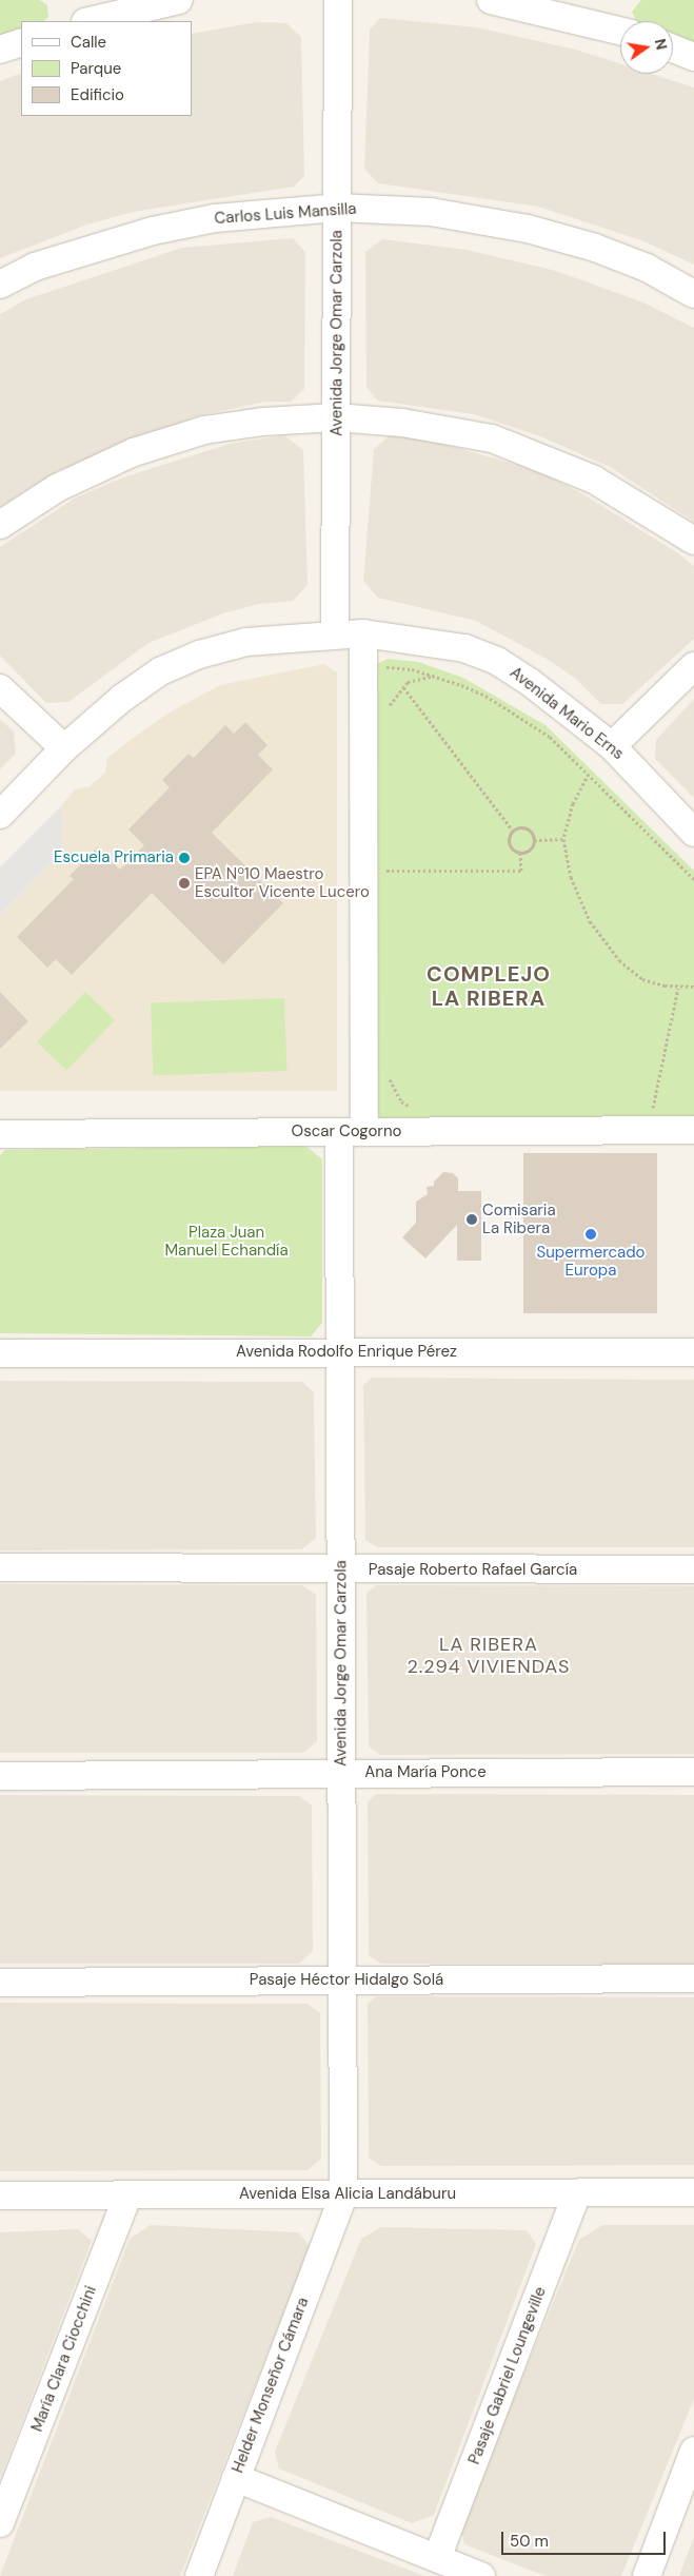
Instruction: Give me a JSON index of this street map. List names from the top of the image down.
{
  "streets": {
    "street": [
      "Carlos Luis Mansilla",
      "Avenida Jorge Omar Carzola",
      "Avenida Mario Erns",
      "Oscar Cogorno",
      "Avenida Rodolfo Enrique Pérez",
      "Pasaje Roberto Rafael García",
      "Ana María Ponce",
      "Pasaje Héctor Hidalgo Solá",
      "Avenida Elsa Alicia Landáburu",
      "María Clara Ciocchini",
      "Pasaje Gabriel Loungeville",
      "Helder Monseñor Cámara"
    ]
  },
  "crossings": [
    ["Carlos Luis Mansilla", "Avenida Jorge Omar Carzola"],
    ["Avenida Jorge Omar Carzola", "Avenida Mario Erns"],
    ["Avenida Jorge Omar Carzola", "Oscar Cogorno"],
    ["Avenida Jorge Omar Carzola", "Avenida Rodolfo Enrique Pérez"],
    ["Avenida Jorge Omar Carzola", "Pasaje Roberto Rafael García"],
    ["Avenida Jorge Omar Carzola", "Ana María Ponce"],
    ["Avenida Jorge Omar Carzola", "Pasaje Héctor Hidalgo Solá"],
    ["Avenida Jorge Omar Carzola", "Avenida Elsa Alicia Landáburu"],
    ["Avenida Jorge Omar Carzola", "Helder Monseñor Cámara"],
    ["Avenida Elsa Alicia Landáburu", "María Clara Ciocchini"],
    ["Avenida Elsa Alicia Landáburu", "Pasaje Gabriel Loungeville"],
    ["Avenida Elsa Alicia Landáburu", "Helder Monseñor Cámara"]
  ],
  "districts": ["COMPLEJO LA RIBERA", "LA RIBERA 2.294 VIVIENDAS"],
  "parks": ["Plaza Juan Manuel Echandía"],
  "places": [
    "Escuela Primaria",
    "EPA Nº10 Maestro Escultor Vicente Lucero",
    "Comisaria La Ribera",
    "Supermercado Europa"
  ],
  "legend": ["Calle", "Parque", "Edificio"],
  "scale_bar": "50 m",
  "north": "right"
}
